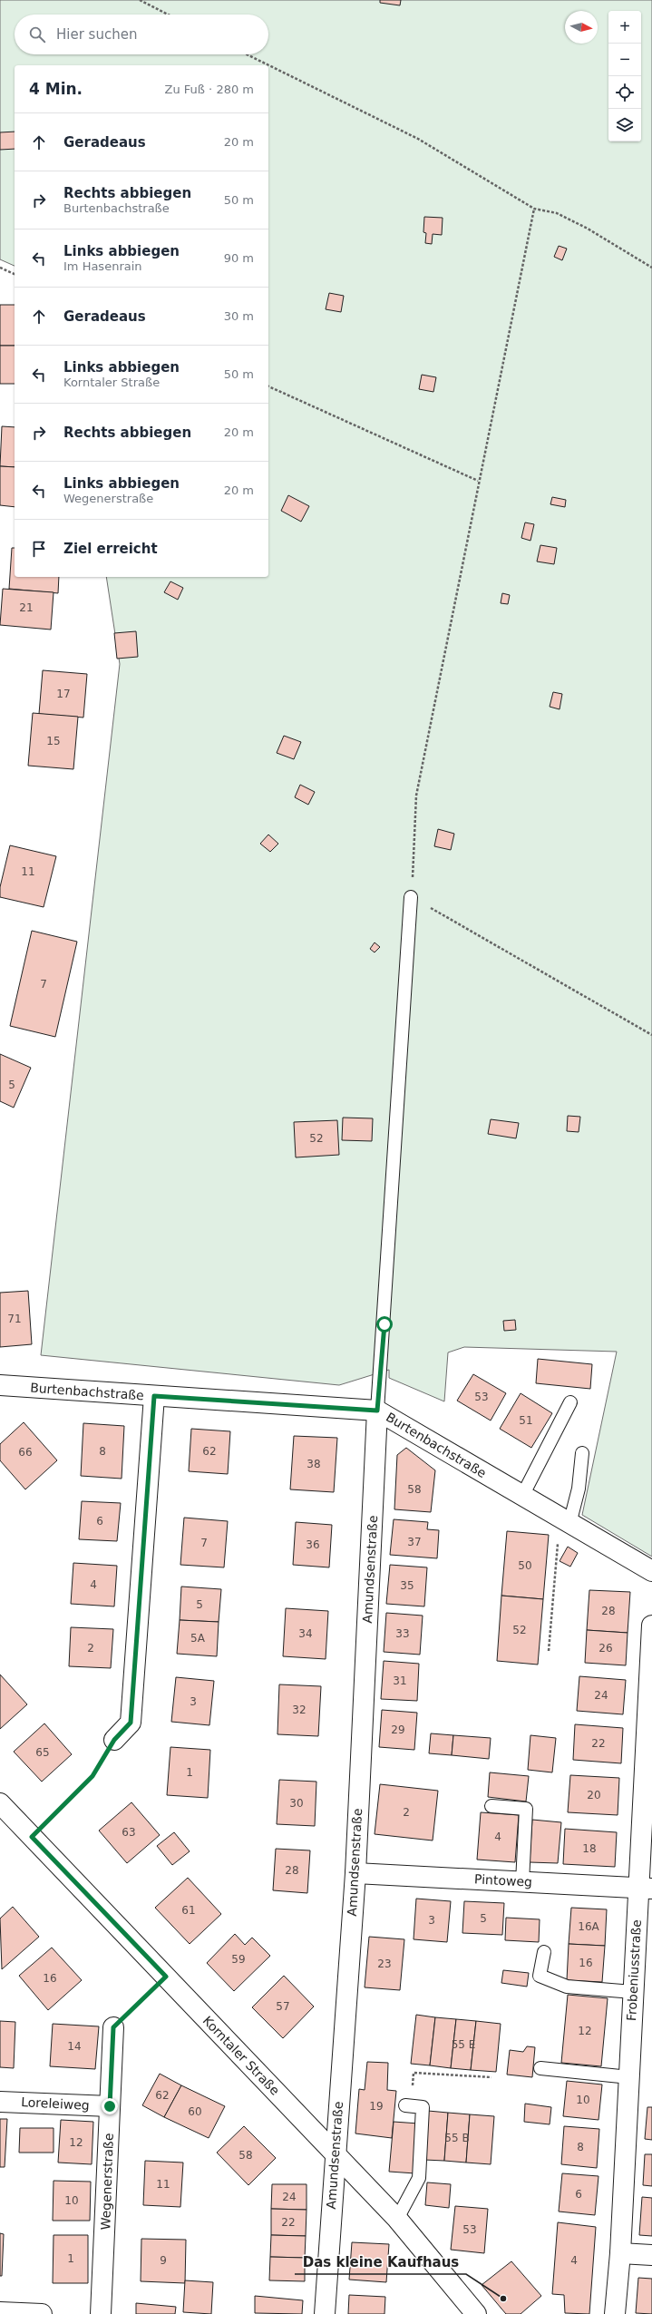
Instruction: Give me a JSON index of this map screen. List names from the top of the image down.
{
  "streets": {
    "street": [
      "Burtenbachstraße",
      "Amundsenstraße",
      "Pintoweg",
      "Frobeniusstraße",
      "Korntaler Straße",
      "Loreleiweg",
      "Wegenerstraße"
    ]
  },
  "crossings": [
    ["Burtenbachstraße", "Amundsenstraße"],
    ["Amundsenstraße", "Pintoweg"],
    ["Amundsenstraße", "Korntaler Straße"],
    ["Pintoweg", "Frobeniusstraße"],
    ["Loreleiweg", "Wegenerstraße"]
  ],
  "places": ["Das kleine Kaufhaus"],
  "house_numbers": [
    "21",
    "17",
    "15",
    "11",
    "7",
    "5",
    "52",
    "71",
    "53",
    "51",
    "8",
    "62",
    "66",
    "38",
    "58",
    "6",
    "37",
    "7",
    "36",
    "50",
    "4",
    "35",
    "5",
    "28",
    "52",
    "34",
    "33",
    "5A",
    "2",
    "26",
    "31",
    "24",
    "3",
    "32",
    "29",
    "22",
    "65",
    "1",
    "20",
    "30",
    "2",
    "63",
    "4",
    "18",
    "28",
    "61",
    "5",
    "3",
    "16A",
    "59",
    "16",
    "23",
    "16",
    "57",
    "12",
    "55 E",
    "14",
    "62",
    "10",
    "19",
    "60",
    "55 B",
    "12",
    "8",
    "58",
    "11",
    "6",
    "24",
    "10",
    "22",
    "53",
    "1",
    "9",
    "4"
  ],
  "north": "right",
  "page": {
    "map_buttons": ["+", "−"],
    "search": "Hier suchen",
    "heading": ["4 Min.", "Zu Fuß · 280 m"],
    "list": [
      ["Geradeaus", "20 m"],
      ["Rechts abbiegen", "Burtenbachstraße", "50 m"],
      ["Links abbiegen", "Im Hasenrain", "90 m"],
      ["Geradeaus", "30 m"],
      ["Links abbiegen", "Korntaler Straße", "50 m"],
      ["Rechts abbiegen", "20 m"],
      ["Links abbiegen", "Wegenerstraße", "20 m"],
      "Ziel erreicht"
    ]
  }
}
